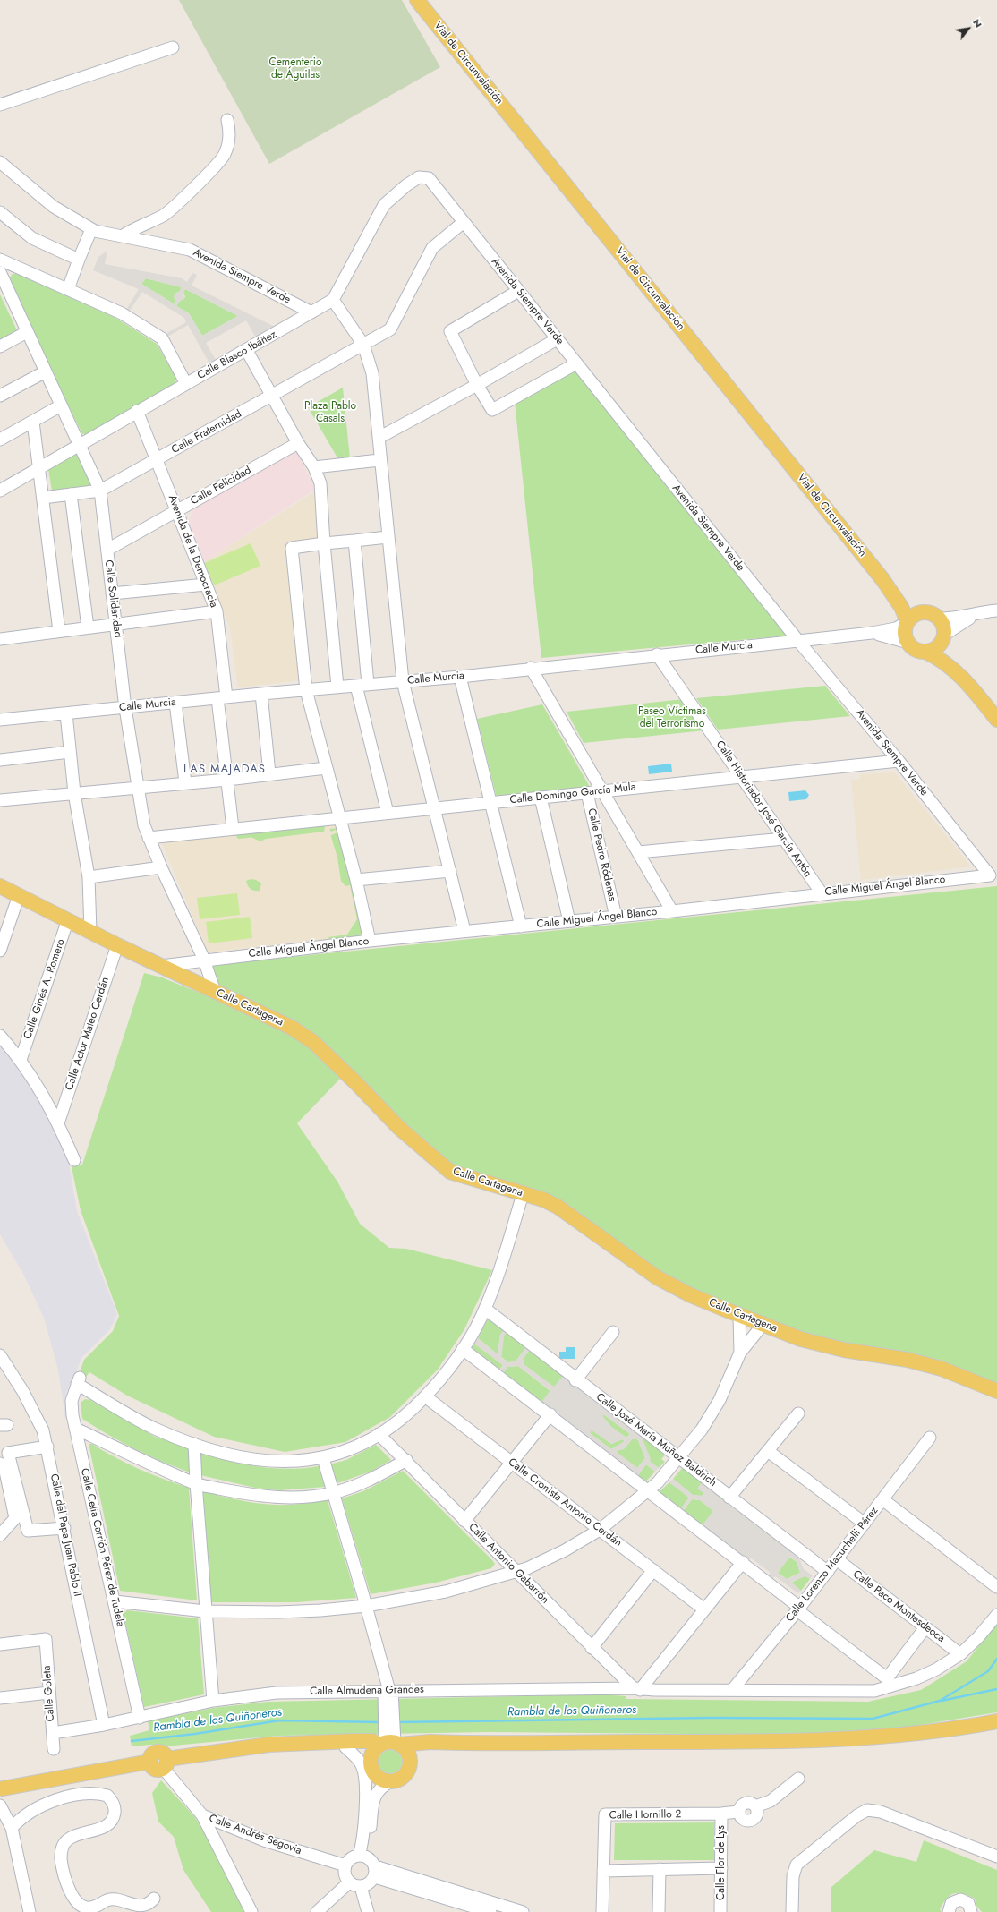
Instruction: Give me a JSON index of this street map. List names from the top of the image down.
{
  "streets": {
    "main road": ["Vial de Circunvalación", "Calle Cartagena"],
    "street": [
      "Avenida Siempre Verde",
      "Calle Blasco Ibáñez",
      "Calle Fraternidad",
      "Calle Felicidad",
      "Avenida de la Democracia",
      "Calle Solidaridad",
      "Calle Murcia",
      "Calle Domingo García Mula",
      "Calle Historiador José García Antón",
      "Calle Pedro Ródenas",
      "Calle Miguel Ángel Blanco",
      "Calle Ginés A. Romero",
      "Calle Actor Mateo Cerdán",
      "Calle José María Muñoz Baldrich",
      "Calle Cronista Antonio Cerdán",
      "Calle del Papa Juan Pablo II",
      "Calle Celia Carrión Pérez de Tudela",
      "Calle Antonio Gabarrón",
      "Calle Lorenzo Mazuchelli Pérez",
      "Calle Paco Montesdeoca",
      "Calle Almudena Grandes",
      "Calle Goleta",
      "Calle Hornillo 2",
      "Calle Andrés Segovia",
      "Calle Flor de Lys"
    ]
  },
  "crossings": [
    ["Vial de Circunvalación", "Calle Murcia"],
    ["Avenida Siempre Verde", "Calle Blasco Ibáñez"],
    ["Avenida Siempre Verde", "Calle Fraternidad"],
    ["Avenida Siempre Verde", "Calle Murcia"],
    ["Avenida Siempre Verde", "Calle Domingo García Mula"],
    ["Avenida Siempre Verde", "Calle Miguel Ángel Blanco"],
    ["Calle Blasco Ibáñez", "Avenida de la Democracia"],
    ["Calle Blasco Ibáñez", "Calle Solidaridad"],
    ["Calle Fraternidad", "Avenida de la Democracia"],
    ["Calle Fraternidad", "Calle Solidaridad"],
    ["Calle Felicidad", "Avenida de la Democracia"],
    ["Calle Felicidad", "Calle Solidaridad"],
    ["Avenida de la Democracia", "Calle Murcia"],
    ["Avenida de la Democracia", "Calle Domingo García Mula"],
    ["Calle Solidaridad", "Calle Murcia"],
    ["Calle Solidaridad", "Calle Domingo García Mula"],
    ["Calle Solidaridad", "Calle Miguel Ángel Blanco"],
    ["Calle Solidaridad", "Calle Cartagena"],
    ["Calle Murcia", "Calle Historiador José García Antón"],
    ["Calle Domingo García Mula", "Calle Historiador José García Antón"],
    ["Calle Domingo García Mula", "Calle Pedro Ródenas"],
    ["Calle Historiador José García Antón", "Calle Miguel Ángel Blanco"],
    ["Calle Pedro Ródenas", "Calle Miguel Ángel Blanco"],
    ["Calle Miguel Ángel Blanco", "Calle Cartagena"],
    ["Calle Ginés A. Romero", "Calle Cartagena"],
    ["Calle Cartagena", "Calle Actor Mateo Cerdán"],
    ["Calle José María Muñoz Baldrich", "Calle Lorenzo Mazuchelli Pérez"],
    ["Calle del Papa Juan Pablo II", "Calle Almudena Grandes"],
    ["Calle Celia Carrión Pérez de Tudela", "Calle Almudena Grandes"],
    ["Calle Antonio Gabarrón", "Calle Almudena Grandes"],
    ["Calle Lorenzo Mazuchelli Pérez", "Calle Paco Montesdeoca"],
    ["Calle Lorenzo Mazuchelli Pérez", "Calle Almudena Grandes"],
    ["Calle Paco Montesdeoca", "Calle Almudena Grandes"],
    ["Calle Almudena Grandes", "Calle Goleta"],
    ["Calle Hornillo 2", "Calle Flor de Lys"]
  ],
  "districts": ["LAS MAJADAS"],
  "water": ["Rambla de los Quiñoneros"],
  "parks": ["Cementerio de Águilas", "Plaza Pablo Casals", "Paseo Víctimas del Terrorismo"],
  "north": "top right"
}
